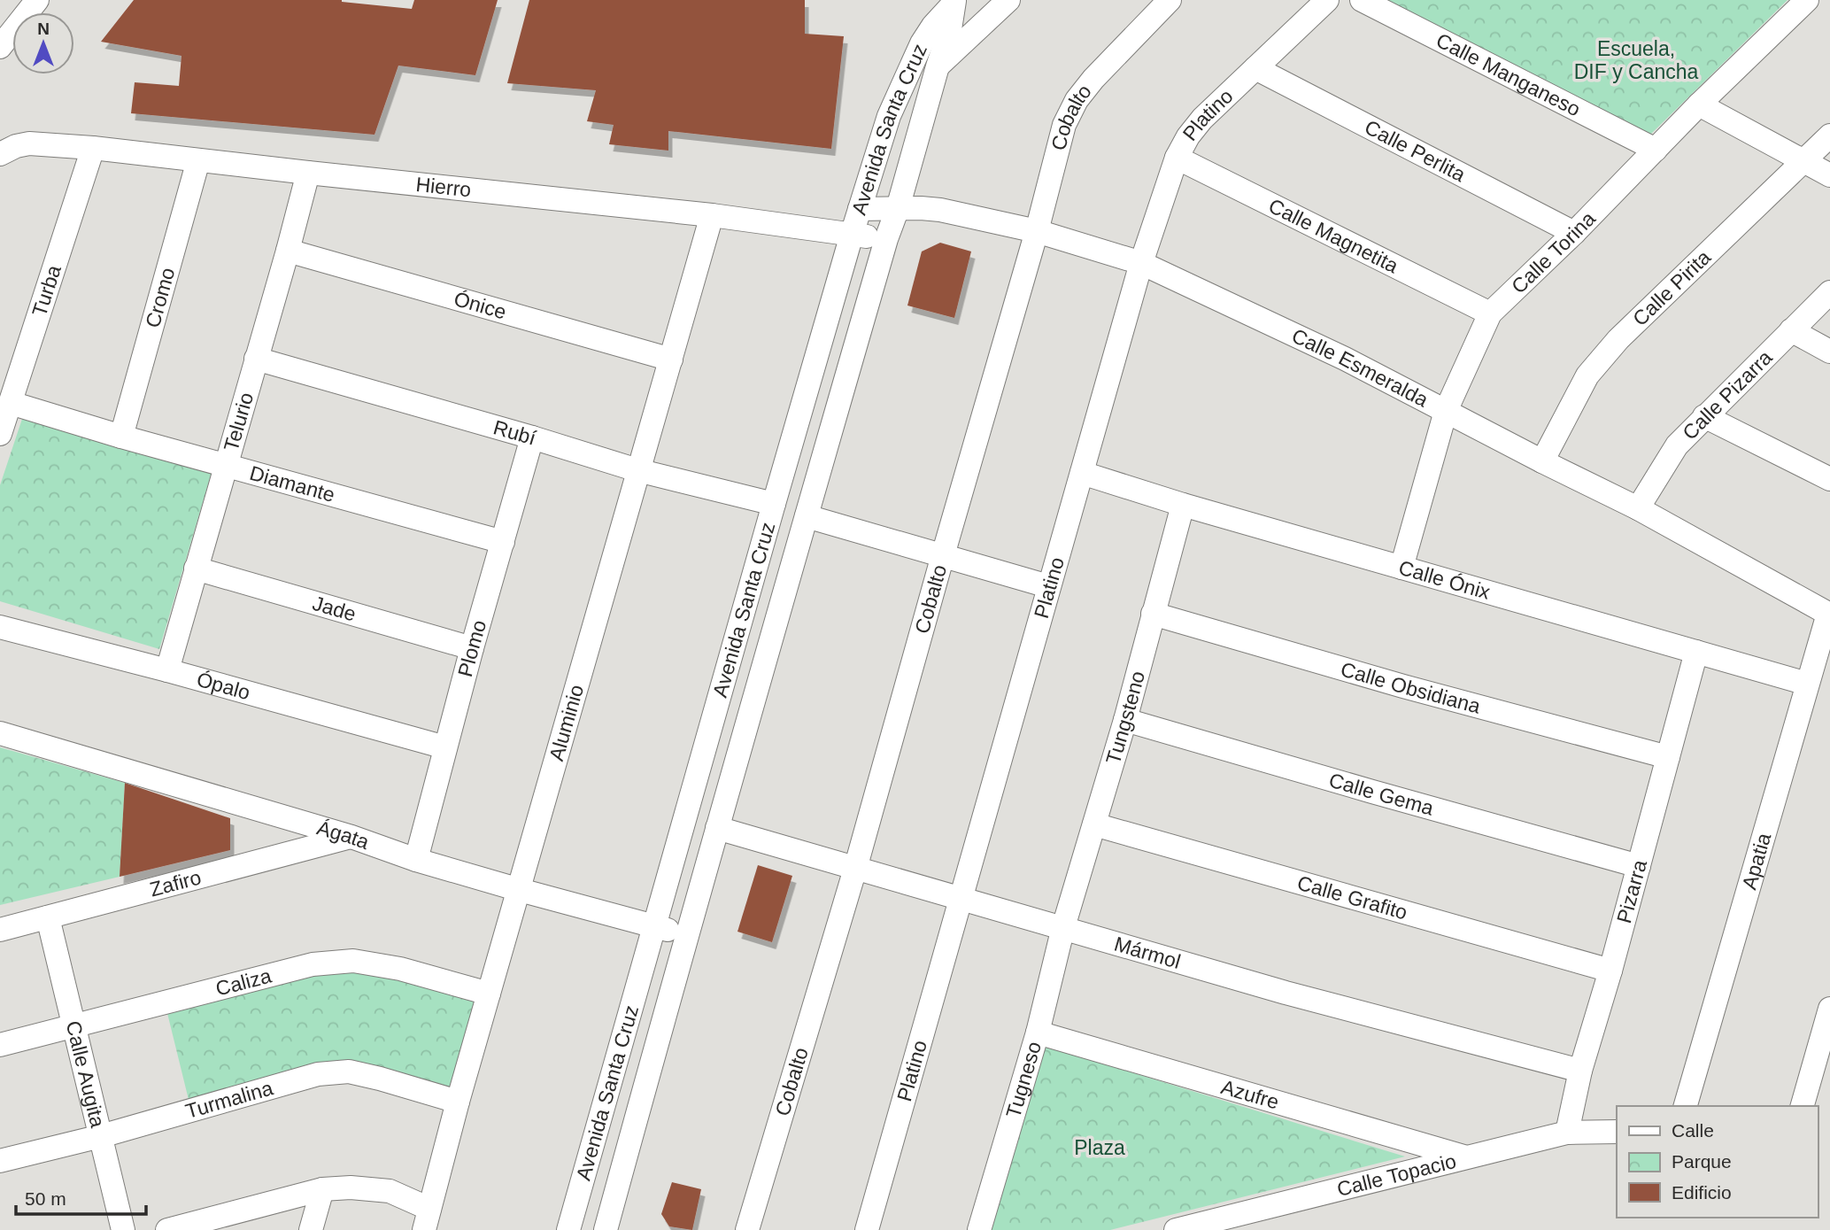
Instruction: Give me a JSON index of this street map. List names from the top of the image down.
{
  "streets": {
    "street": [
      "Calle Manganeso",
      "Platino",
      "Cobalto",
      "Avenida Santa Cruz",
      "Calle Perlita",
      "Hierro",
      "Calle Magnetita",
      "Calle Torina",
      "Calle Pirita",
      "Turba",
      "Cromo",
      "Ónice",
      "Calle Esmeralda",
      "Calle Pizarra",
      "Telurio",
      "Rubí",
      "Diamante",
      "Calle Ónix",
      "Jade",
      "Plomo",
      "Ópalo",
      "Calle Obsidiana",
      "Tungsteno",
      "Aluminio",
      "Calle Gema",
      "Ágata",
      "Apatia",
      "Zafiro",
      "Pizarra",
      "Calle Grafito",
      "Mármol",
      "Caliza",
      "Calle Augita",
      "Tugneso",
      "Azufre",
      "Turmalina",
      "Calle Topacio"
    ]
  },
  "crossings": [
    ["Calle Manganeso", "Calle Torina"],
    ["Platino", "Calle Perlita"],
    ["Platino", "Calle Magnetita"],
    ["Platino", "Calle Esmeralda"],
    ["Platino", "Calle Ónix"],
    ["Platino", "Mármol"],
    ["Cobalto", "Calle Esmeralda"],
    ["Cobalto", "Mármol"],
    ["Avenida Santa Cruz", "Hierro"],
    ["Avenida Santa Cruz", "Calle Esmeralda"],
    ["Avenida Santa Cruz", "Rubí"],
    ["Avenida Santa Cruz", "Ágata"],
    ["Avenida Santa Cruz", "Mármol"],
    ["Calle Perlita", "Calle Torina"],
    ["Hierro", "Turba"],
    ["Hierro", "Cromo"],
    ["Hierro", "Telurio"],
    ["Hierro", "Aluminio"],
    ["Calle Magnetita", "Calle Torina"],
    ["Calle Torina", "Calle Esmeralda"],
    ["Calle Torina", "Calle Ónix"],
    ["Calle Pirita", "Calle Esmeralda"],
    ["Turba", "Diamante"],
    ["Cromo", "Diamante"],
    ["Ónice", "Telurio"],
    ["Ónice", "Aluminio"],
    ["Calle Esmeralda", "Calle Pizarra"],
    ["Calle Esmeralda", "Apatia"],
    ["Telurio", "Rubí"],
    ["Telurio", "Diamante"],
    ["Telurio", "Jade"],
    ["Telurio", "Ópalo"],
    ["Rubí", "Plomo"],
    ["Rubí", "Aluminio"],
    ["Diamante", "Plomo"],
    ["Calle Ónix", "Tungsteno"],
    ["Calle Ónix", "Apatia"],
    ["Calle Ónix", "Pizarra"],
    ["Jade", "Plomo"],
    ["Plomo", "Ópalo"],
    ["Plomo", "Ágata"],
    ["Calle Obsidiana", "Tungsteno"],
    ["Calle Obsidiana", "Pizarra"],
    ["Tungsteno", "Calle Gema"],
    ["Tungsteno", "Calle Grafito"],
    ["Tungsteno", "Mármol"],
    ["Tungsteno", "Tugneso"],
    ["Aluminio", "Ágata"],
    ["Aluminio", "Caliza"],
    ["Aluminio", "Turmalina"],
    ["Calle Gema", "Pizarra"],
    ["Ágata", "Zafiro"],
    ["Zafiro", "Calle Augita"],
    ["Pizarra", "Calle Grafito"],
    ["Pizarra", "Mármol"],
    ["Pizarra", "Calle Topacio"],
    ["Mármol", "Tugneso"],
    ["Caliza", "Calle Augita"],
    ["Calle Augita", "Turmalina"],
    ["Tugneso", "Azufre"],
    ["Azufre", "Calle Topacio"]
  ],
  "parks": ["Escuela, DIF y Cancha", "Plaza"],
  "legend": ["Calle", "Parque", "Edificio"],
  "scale_bar": "50 m",
  "north": "top"
}
